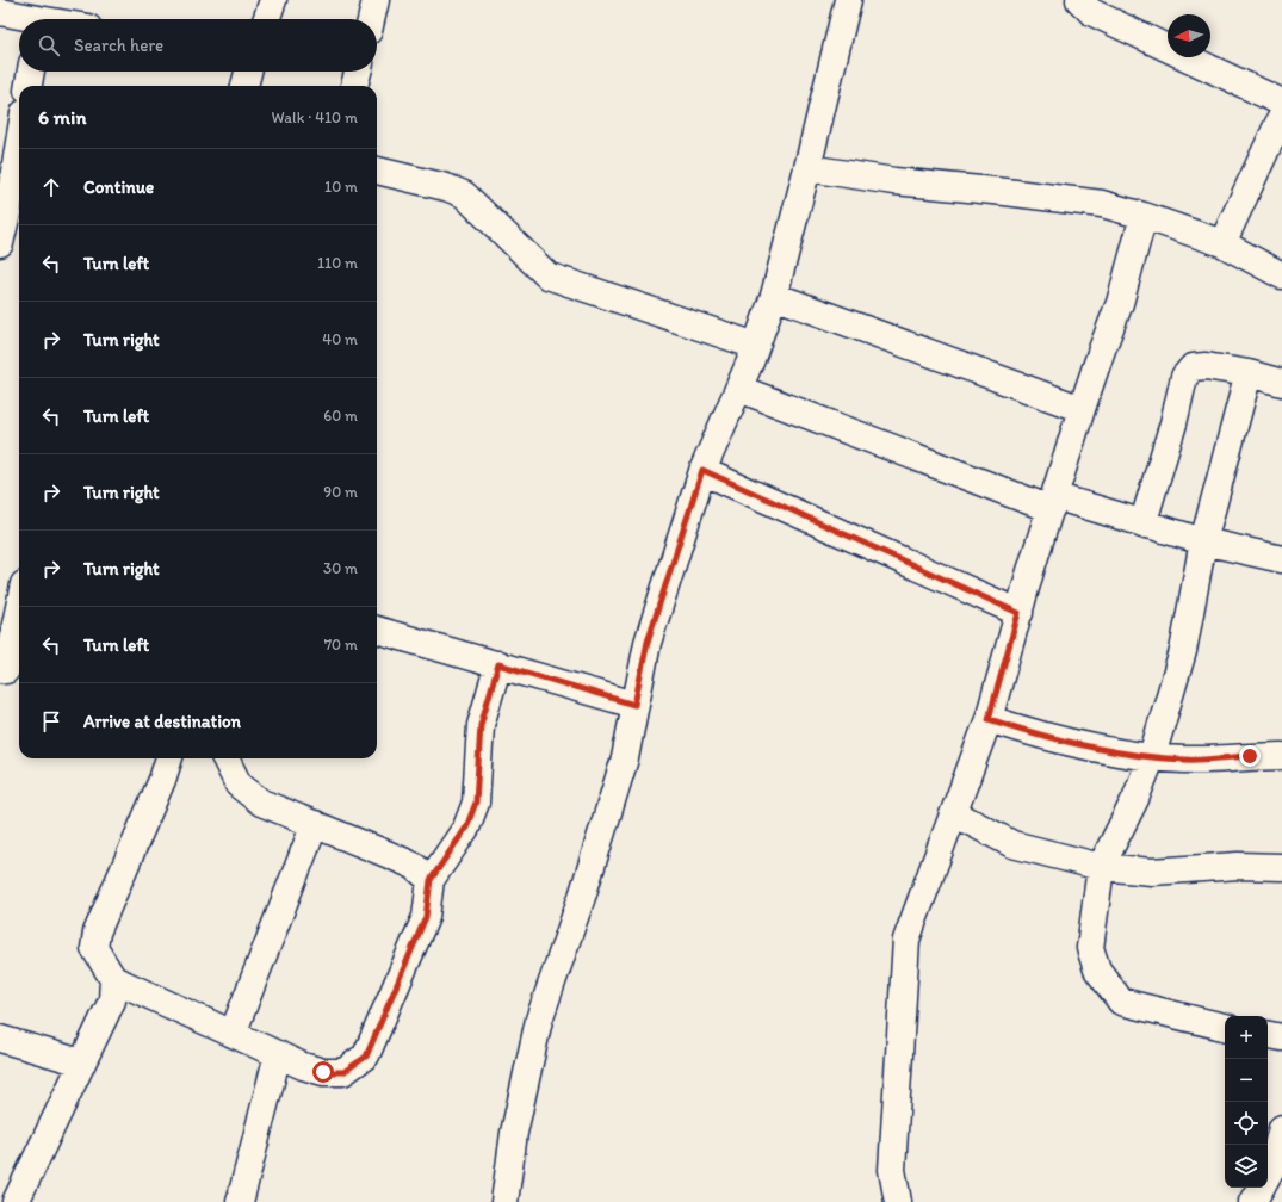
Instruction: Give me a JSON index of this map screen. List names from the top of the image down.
{
  "north": "left",
  "page": {
    "search": "Search here",
    "heading": ["6 min", "Walk · 410 m"],
    "list": [
      ["Continue", "10 m"],
      ["Turn left", "110 m"],
      ["Turn right", "40 m"],
      ["Turn left", "60 m"],
      ["Turn right", "90 m"],
      ["Turn right", "30 m"],
      ["Turn left", "70 m"],
      "Arrive at destination"
    ],
    "map_buttons": ["+", "−"]
  }
}
